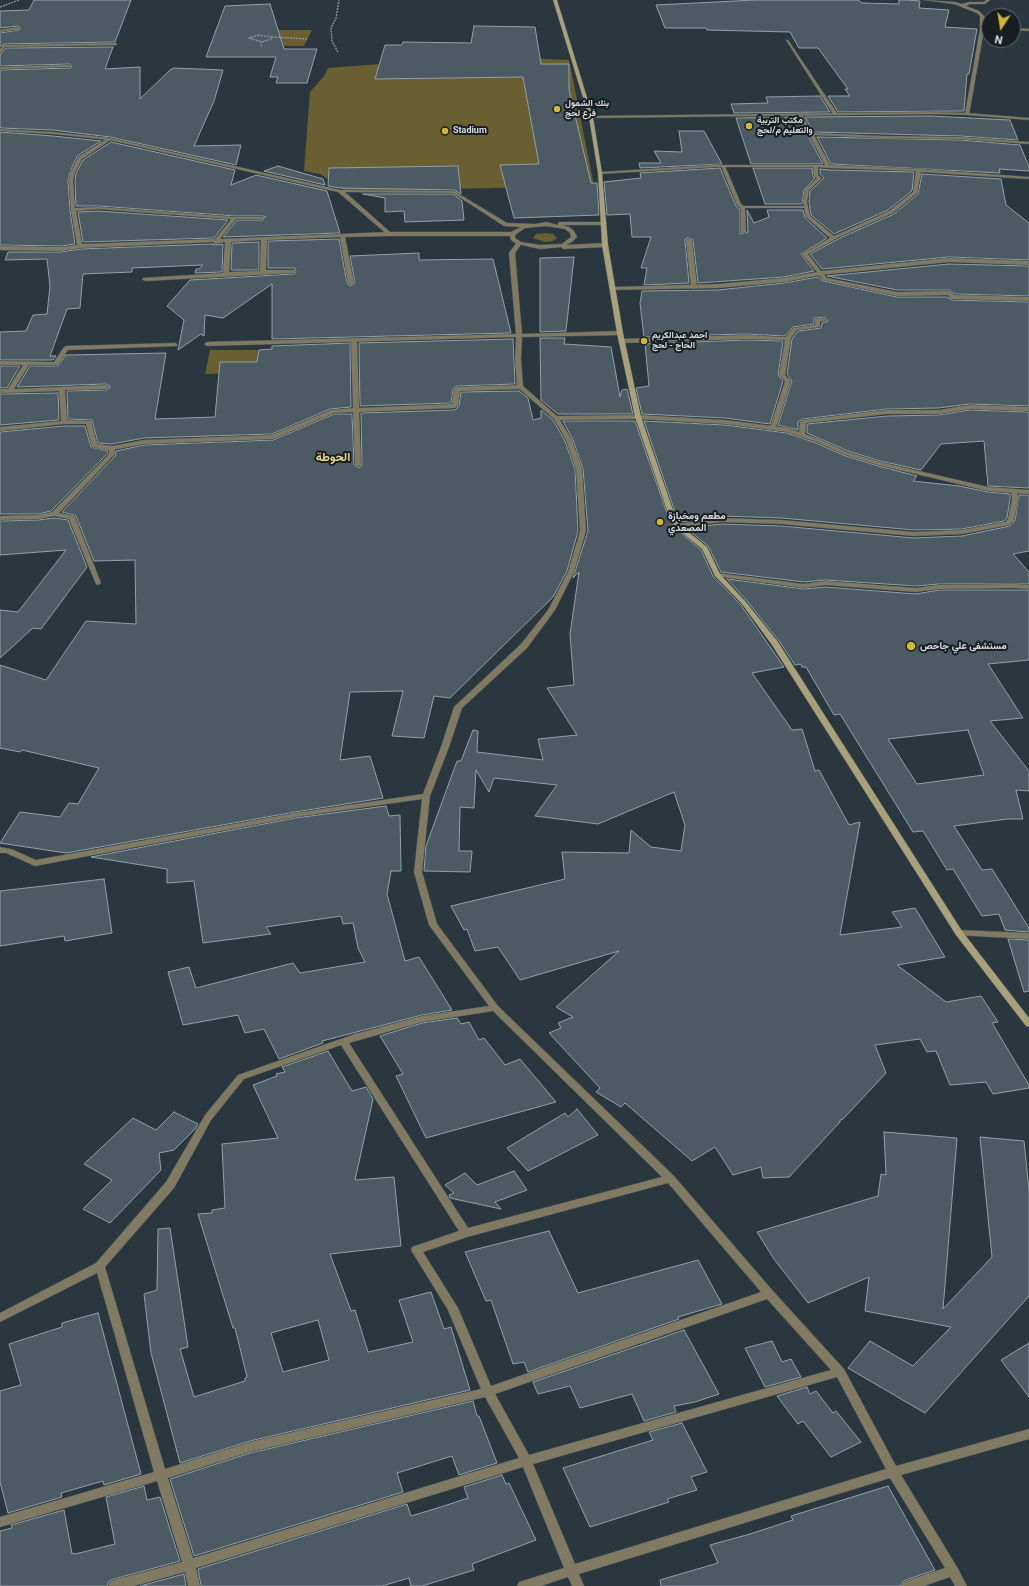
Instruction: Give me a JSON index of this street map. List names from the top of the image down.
{
  "districts": ["الحوطة"],
  "places": [
    "بنك الشمول فرع لحج",
    "مكتب التربية والتعليم م/لحج",
    "Stadium",
    "احمد عبدالكريم الحاج - لحج",
    "مطعم ومخبازة المصعدي",
    "مستشفى علي جاحص"
  ],
  "north": "bottom"
}
